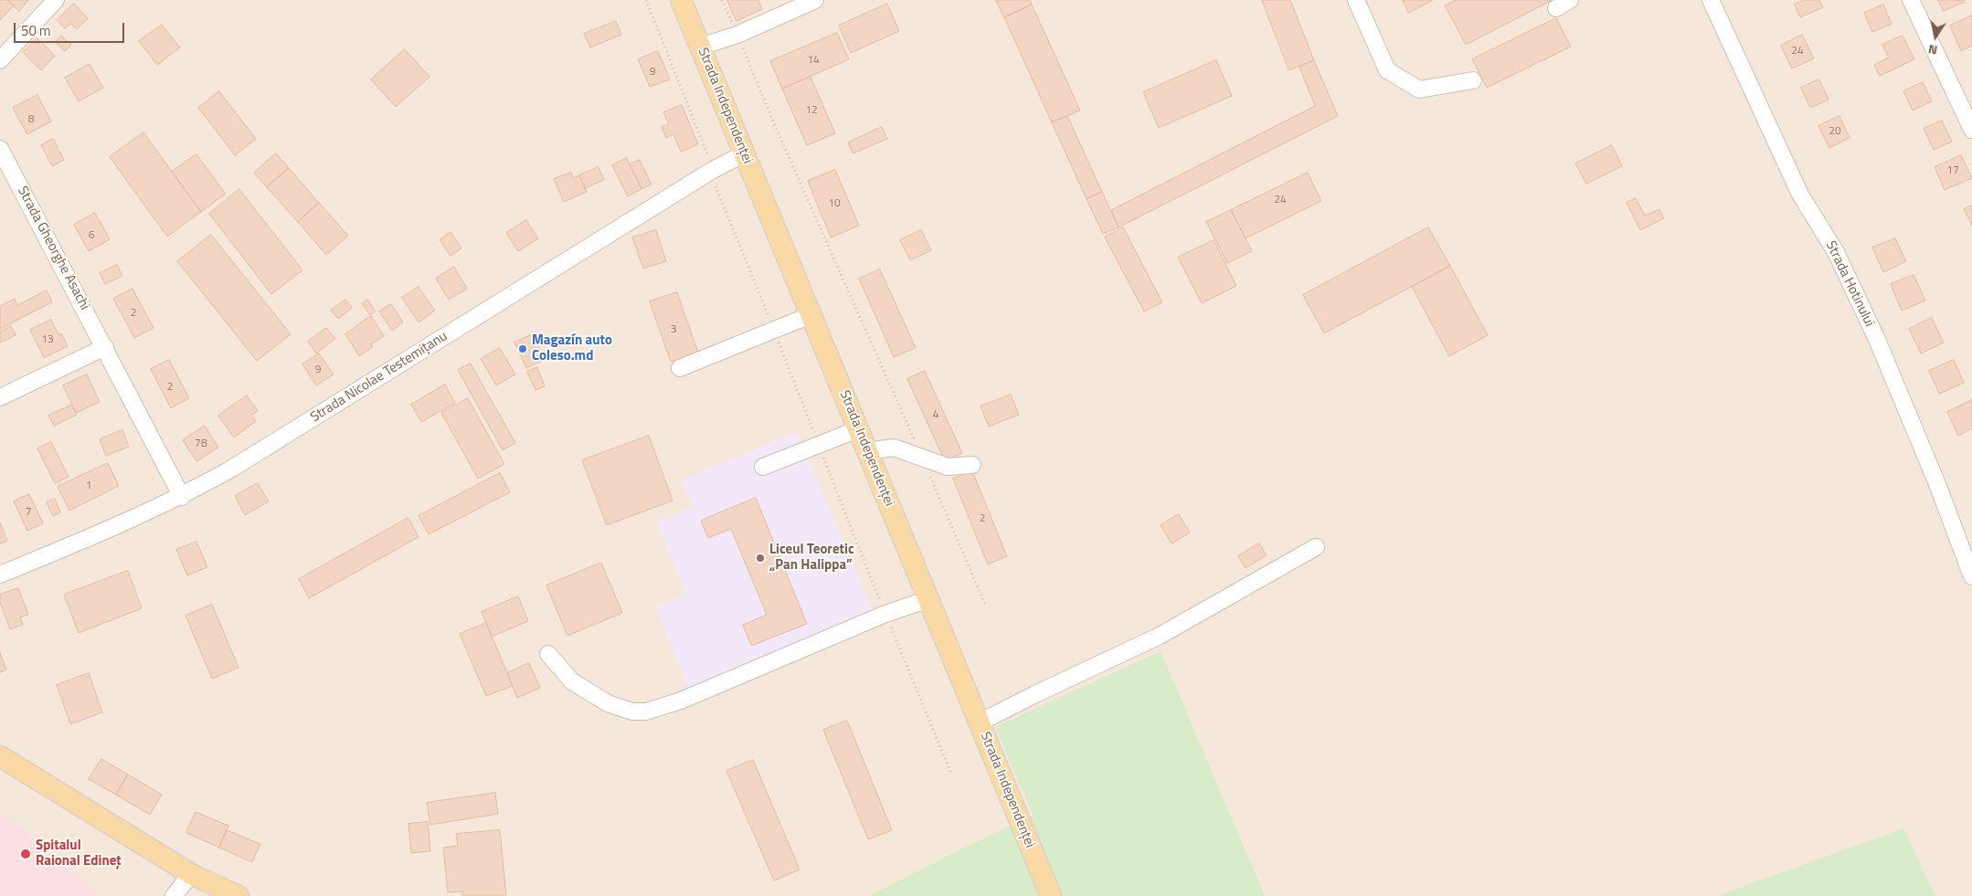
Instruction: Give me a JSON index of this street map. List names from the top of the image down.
{
  "streets": {
    "main road": ["Strada Independenței"],
    "street": ["Strada Gheorghe Asachi", "Strada Hotinului", "Strada Nicolae Testemițanu"]
  },
  "crossings": [
    ["Strada Independenței", "Strada Nicolae Testemițanu"],
    ["Strada Gheorghe Asachi", "Strada Nicolae Testemițanu"]
  ],
  "places": ["Magazín auto Coleso.md", "Liceul Teoretic „Pan Halippa”", "Spitalul Raional Edineț"],
  "house_numbers": [
    "24",
    "14",
    "9",
    "12",
    "8",
    "20",
    "17",
    "24",
    "10",
    "6",
    "2",
    "3",
    "13",
    "9",
    "2",
    "4",
    "7B",
    "1",
    "7",
    "2"
  ],
  "scale_bar": "50 m",
  "north": "bottom"
}
